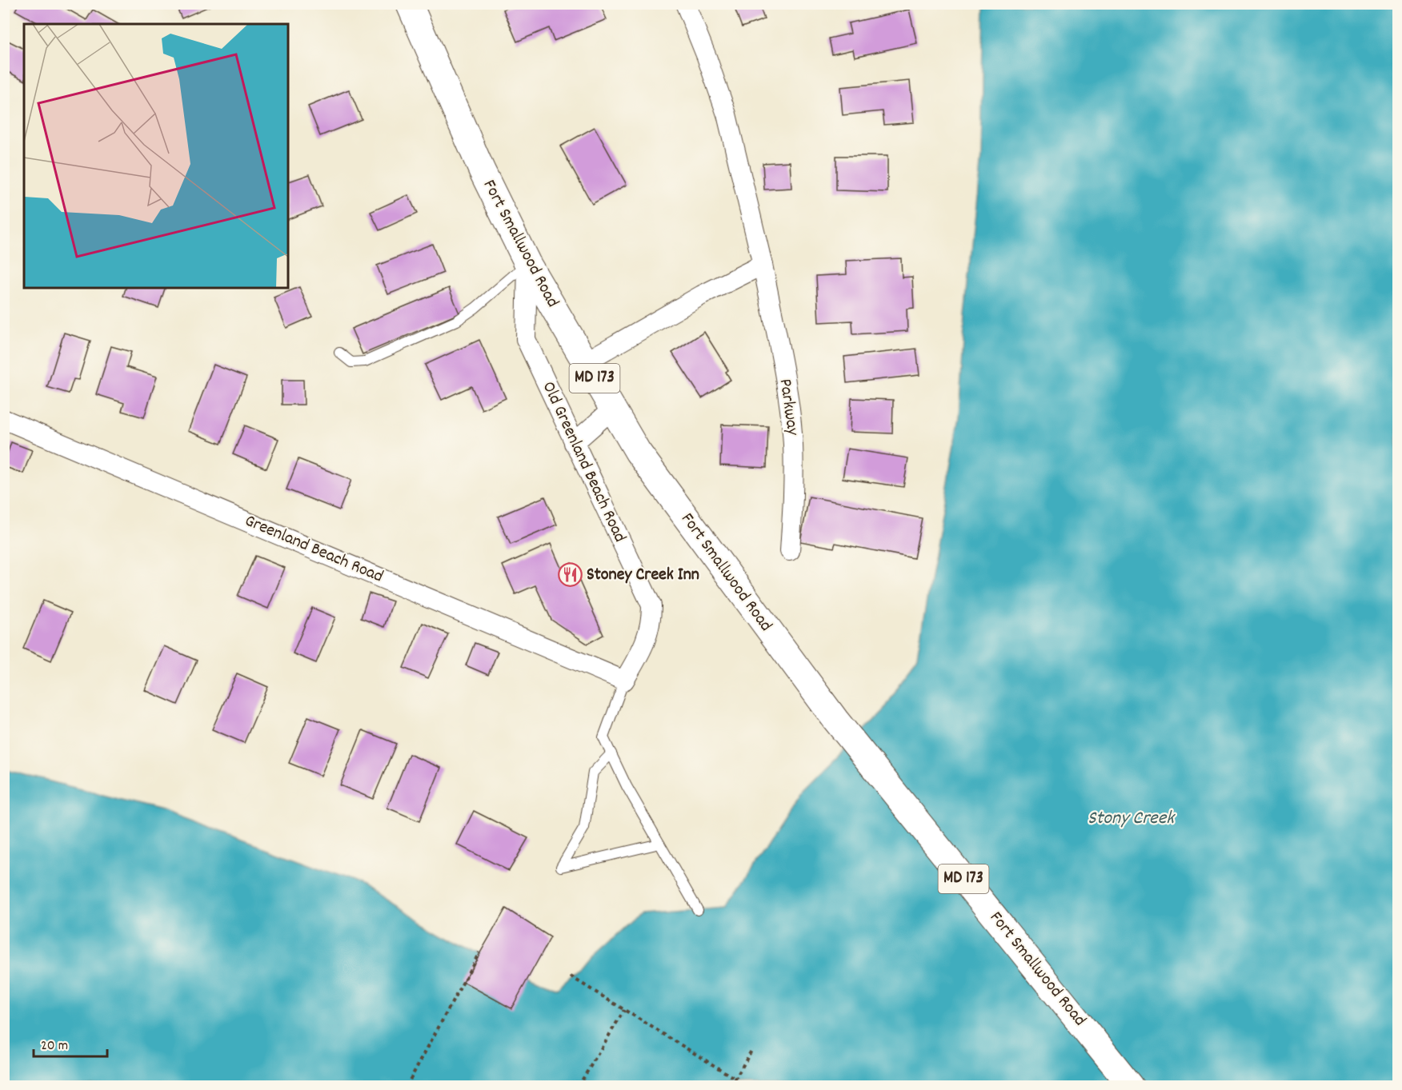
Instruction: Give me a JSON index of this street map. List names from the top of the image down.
{
  "streets": {
    "main road": ["Fort Smallwood Road", "MD 173"],
    "street": ["Parkway", "Old Greenland Beach Road", "Greenland Beach Road"]
  },
  "crossings": [
    ["Fort Smallwood Road", "Old Greenland Beach Road"],
    ["Old Greenland Beach Road", "Greenland Beach Road"]
  ],
  "water": ["Stony Creek"],
  "places": {
    "restaurant": ["Stoney Creek Inn"]
  },
  "scale_bar": "20 m"
}
